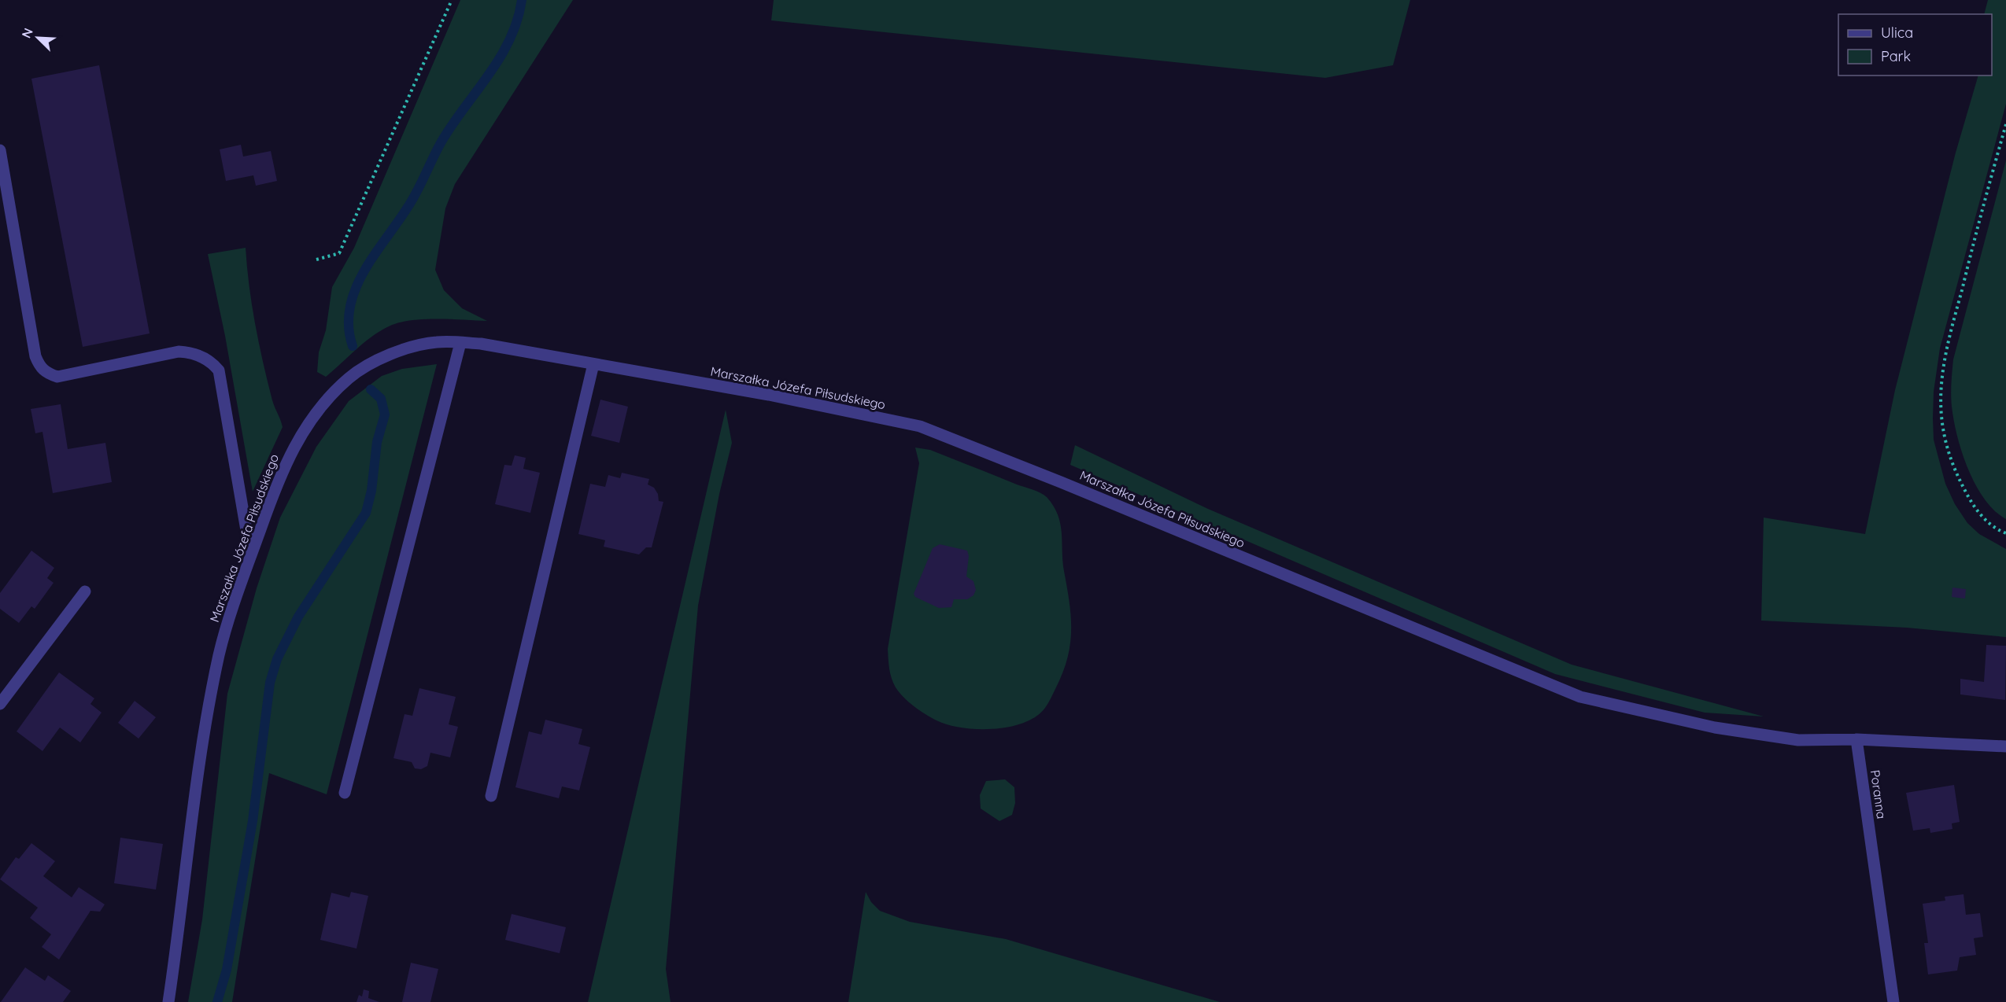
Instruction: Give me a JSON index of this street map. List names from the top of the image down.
{
  "streets": {
    "street": ["Marszałka Józefa Piłsudskiego", "Poranna"]
  },
  "crossings": [
    ["Marszałka Józefa Piłsudskiego", "Poranna"]
  ],
  "legend": ["Ulica", "Park"],
  "north": "top left"
}
